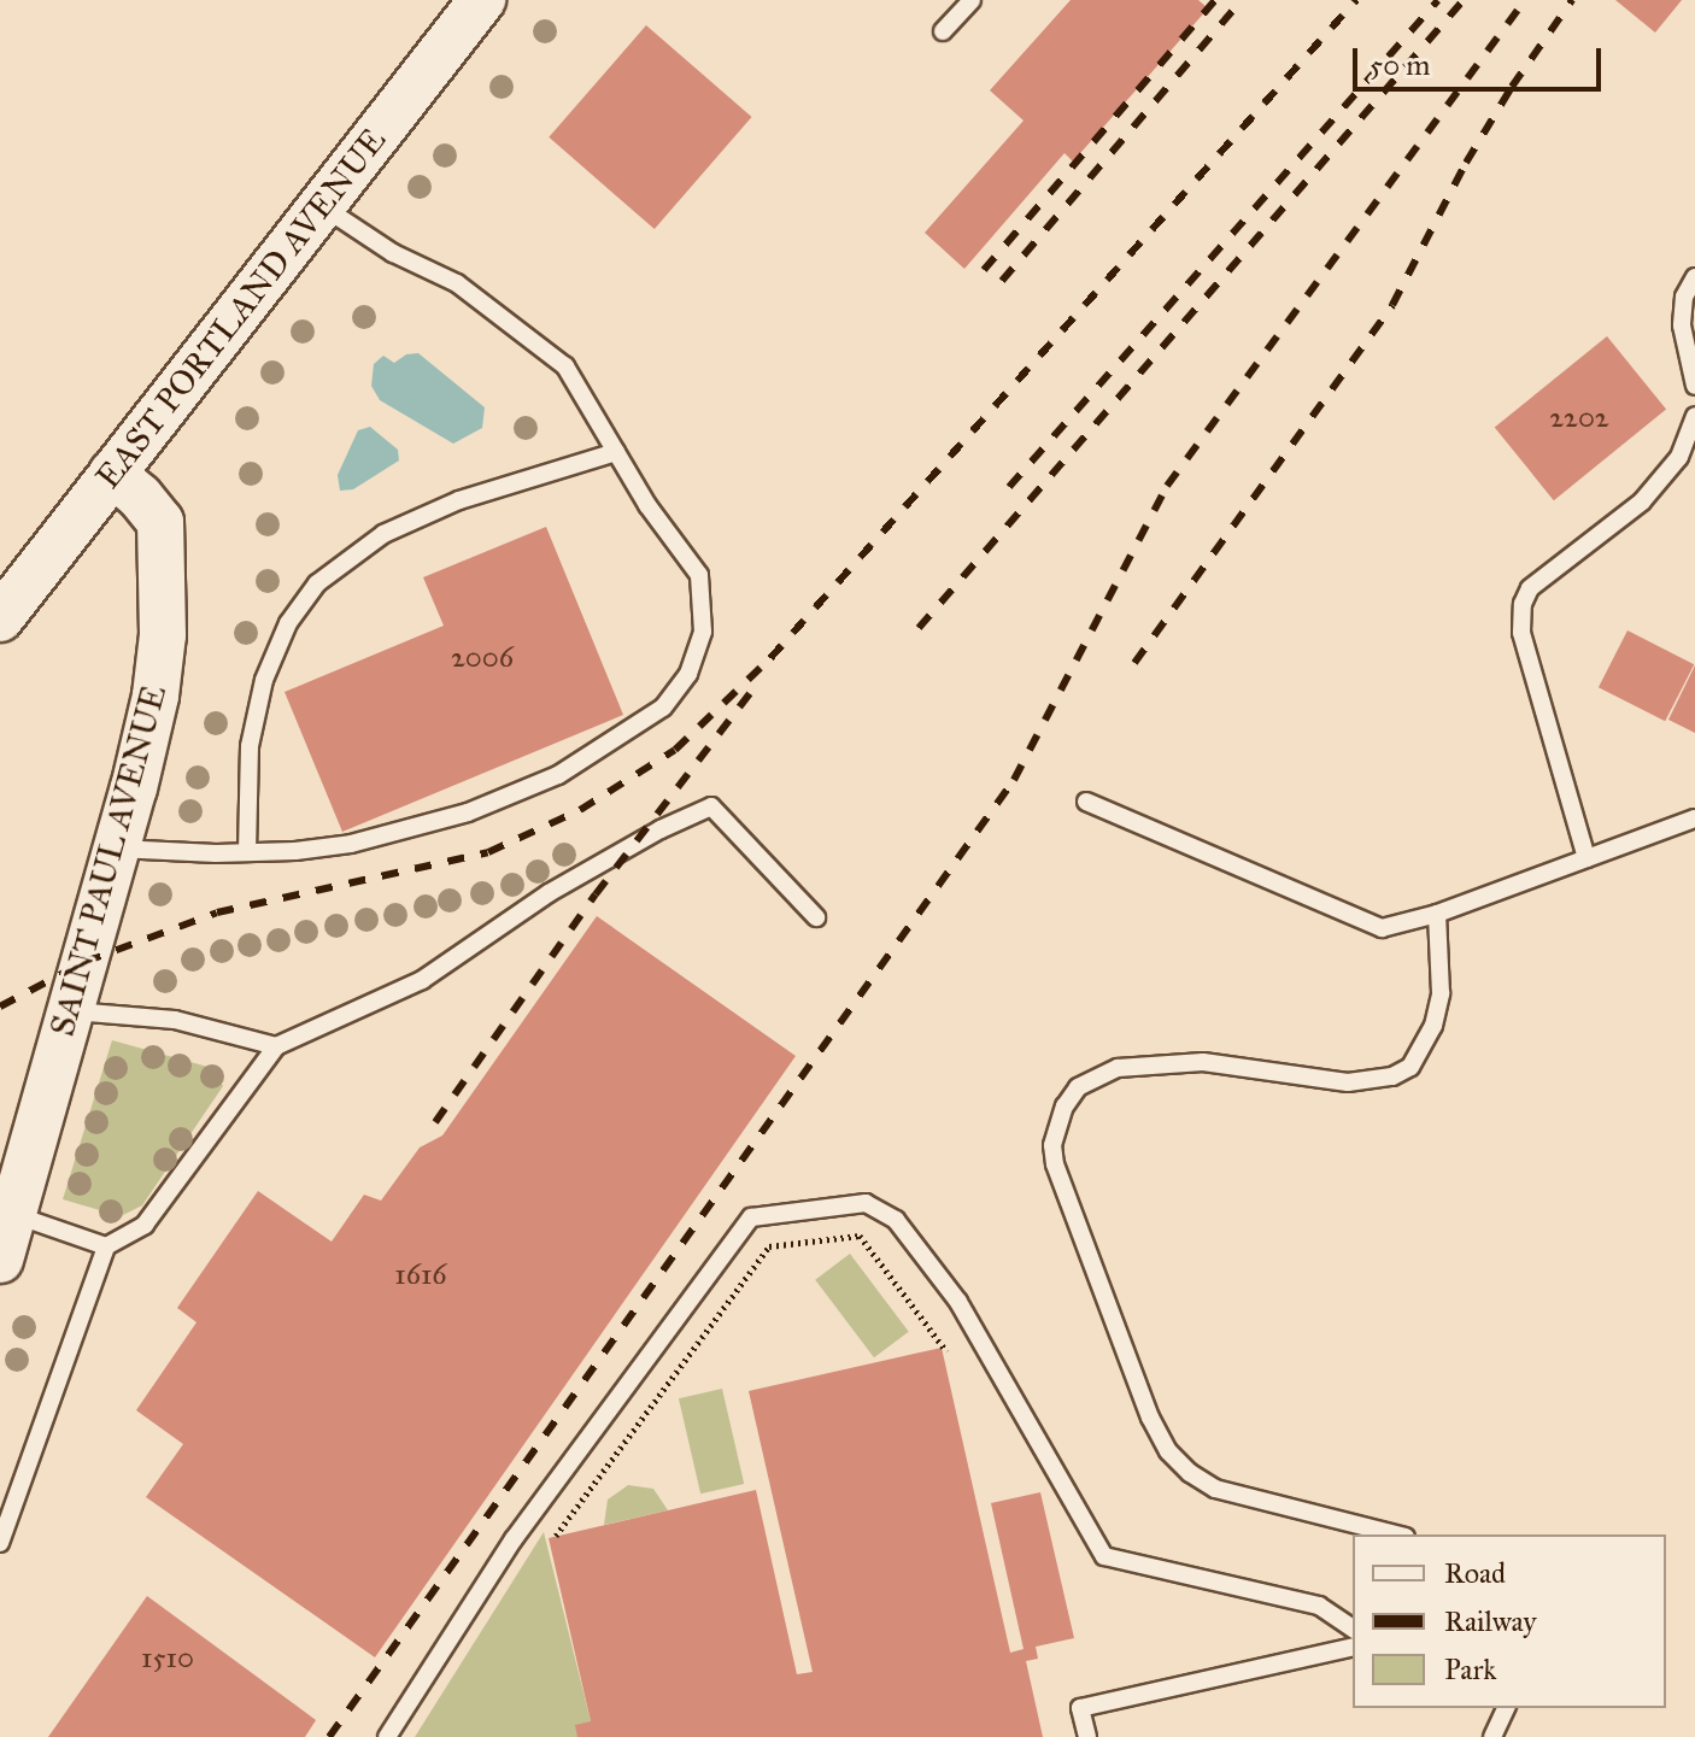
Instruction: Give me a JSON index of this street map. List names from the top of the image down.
{
  "streets": {
    "street": ["EAST PORTLAND AVENUE", "SAINT PAUL AVENUE"]
  },
  "crossings": [
    ["EAST PORTLAND AVENUE", "SAINT PAUL AVENUE"]
  ],
  "house_numbers": [
    "2202",
    "2006",
    "1616",
    "1510"
  ],
  "legend": ["Road", "Railway", "Park"],
  "scale_bar": "50 m"
}
